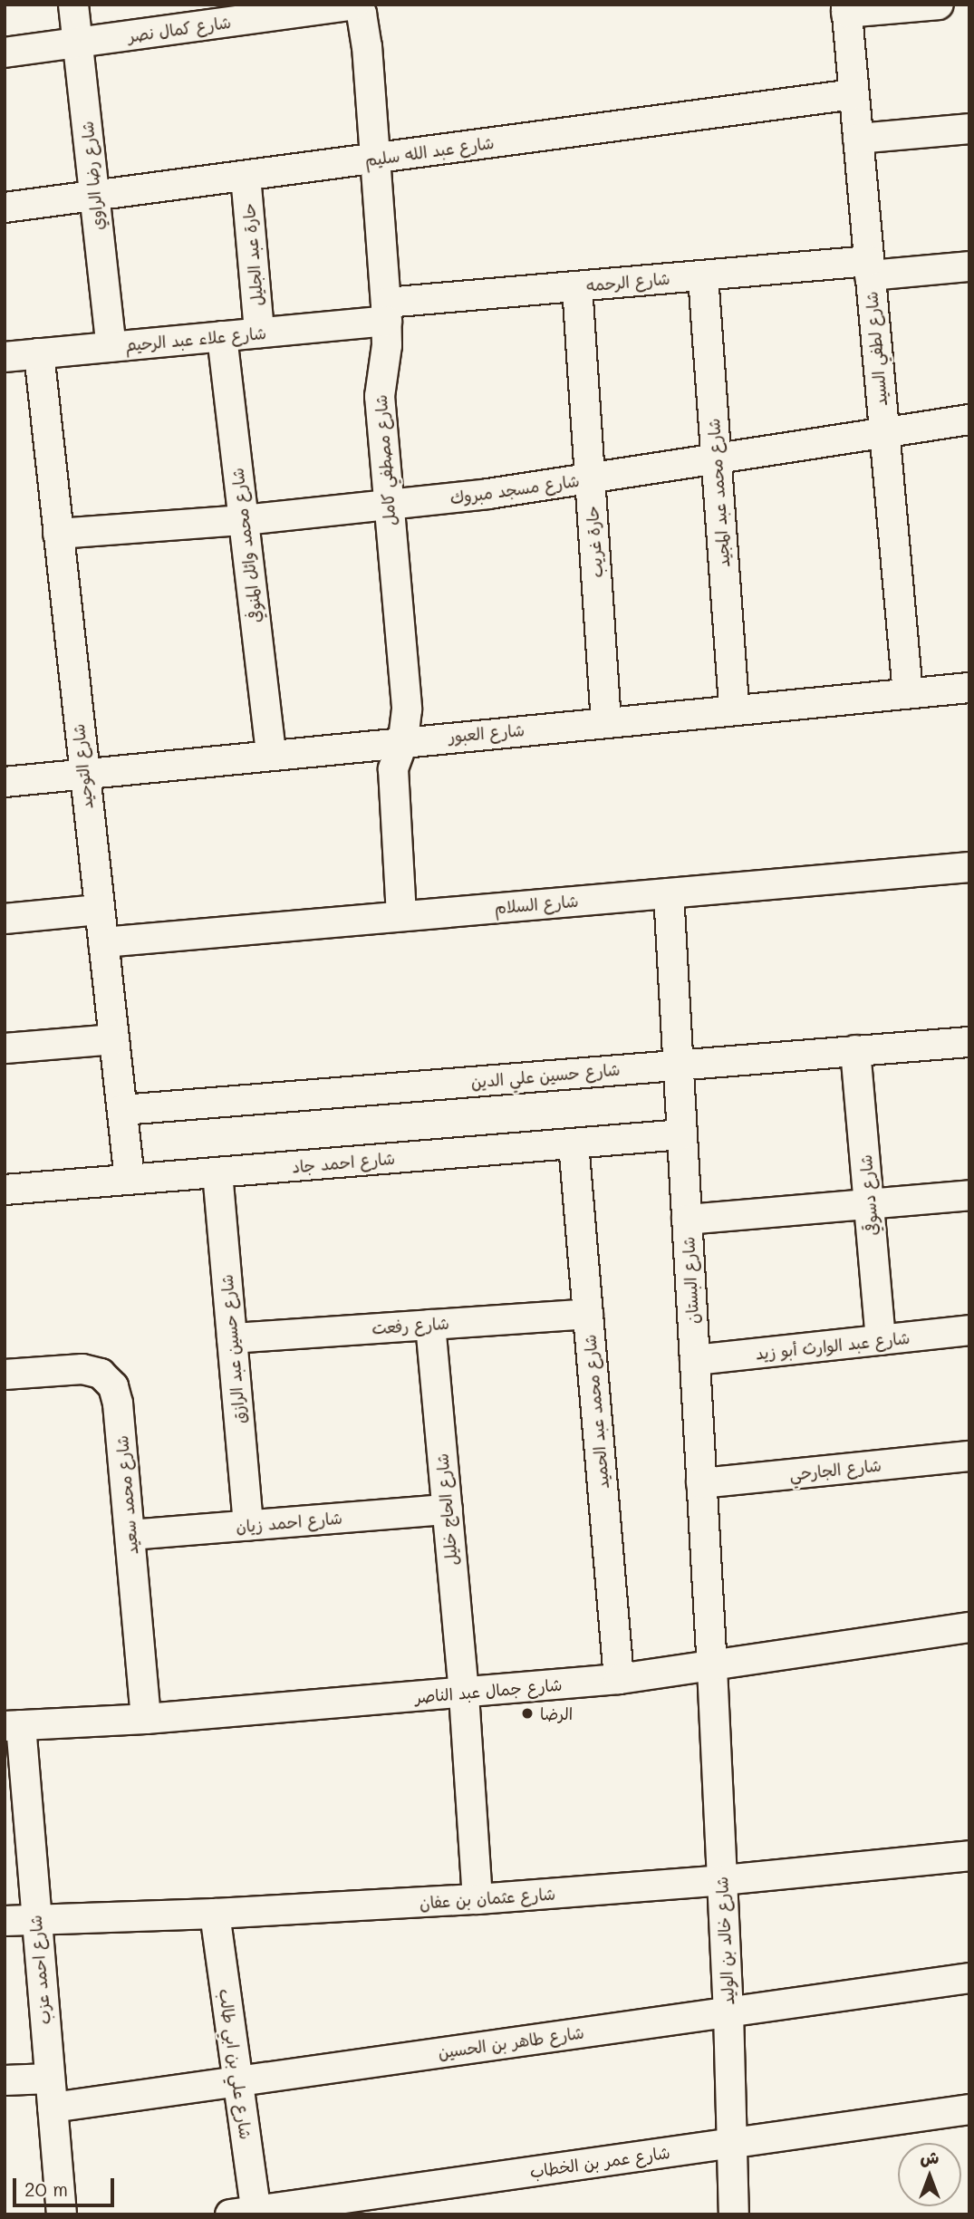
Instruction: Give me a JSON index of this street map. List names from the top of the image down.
{
  "streets": {
    "street": [
      "شارع كمال نصر",
      "شارع عبد الله سليم",
      "شارع رضا الراوي",
      "حارة عبد الجليل",
      "شارع الرحمه",
      "شارع علاء عبد الرحيم",
      "شارع لطفي السيد",
      "شارع مصطفي كامل",
      "شارع مسجد مبروك",
      "شارع محمد عبد المجيد",
      "حارة غريب",
      "شارع محمد وائل المنوفي",
      "شارع العبور",
      "شارع التوحيد",
      "شارع السلام",
      "شارع حسين علي الدين",
      "شارع احمد جاد",
      "شارع دسوقي",
      "شارع البستان",
      "شارع رفعت",
      "شارع عبد الوارث أبو زيد",
      "شارع حسين عبد الرازق",
      "شارع محمد عبد الحميد",
      "شارع الجارحي",
      "شارع محمد سعيد",
      "شارع الحاج خليل",
      "شارع احمد زيان",
      "شارع جمال عبد الناصر",
      "شارع عثمان بن عفان",
      "شارع خالد بن الوليد",
      "شارع احمد عزب",
      "شارع طاهر بن الحسين",
      "شارع علي بن ابي طالب",
      "شارع عمر بن الخطاب"
    ]
  },
  "crossings": [
    ["شارع كمال نصر", "شارع رضا الراوي"],
    ["شارع كمال نصر", "شارع مصطفي كامل"],
    ["شارع عبد الله سليم", "شارع رضا الراوي"],
    ["شارع عبد الله سليم", "حارة عبد الجليل"],
    ["شارع عبد الله سليم", "شارع لطفي السيد"],
    ["شارع عبد الله سليم", "شارع مصطفي كامل"],
    ["شارع رضا الراوي", "شارع علاء عبد الرحيم"],
    ["حارة عبد الجليل", "شارع علاء عبد الرحيم"],
    ["شارع الرحمه", "شارع علاء عبد الرحيم"],
    ["شارع الرحمه", "شارع لطفي السيد"],
    ["شارع الرحمه", "شارع مصطفي كامل"],
    ["شارع الرحمه", "شارع محمد عبد المجيد"],
    ["شارع الرحمه", "حارة غريب"],
    ["شارع علاء عبد الرحيم", "شارع مصطفي كامل"],
    ["شارع علاء عبد الرحيم", "شارع محمد وائل المنوفي"],
    ["شارع علاء عبد الرحيم", "شارع التوحيد"],
    ["شارع لطفي السيد", "شارع مسجد مبروك"],
    ["شارع لطفي السيد", "شارع العبور"],
    ["شارع مصطفي كامل", "شارع مسجد مبروك"],
    ["شارع مصطفي كامل", "شارع العبور"],
    ["شارع مصطفي كامل", "شارع السلام"],
    ["شارع مسجد مبروك", "شارع محمد عبد المجيد"],
    ["شارع مسجد مبروك", "حارة غريب"],
    ["شارع مسجد مبروك", "شارع محمد وائل المنوفي"],
    ["شارع مسجد مبروك", "شارع التوحيد"],
    ["شارع محمد عبد المجيد", "شارع العبور"],
    ["حارة غريب", "شارع العبور"],
    ["شارع محمد وائل المنوفي", "شارع العبور"],
    ["شارع العبور", "شارع التوحيد"],
    ["شارع التوحيد", "شارع السلام"],
    ["شارع التوحيد", "شارع حسين علي الدين"],
    ["شارع التوحيد", "شارع احمد جاد"],
    ["شارع السلام", "شارع البستان"],
    ["شارع حسين علي الدين", "شارع دسوقي"],
    ["شارع حسين علي الدين", "شارع البستان"],
    ["شارع احمد جاد", "شارع البستان"],
    ["شارع احمد جاد", "شارع حسين عبد الرازق"],
    ["شارع احمد جاد", "شارع محمد عبد الحميد"],
    ["شارع دسوقي", "شارع عبد الوارث أبو زيد"],
    ["شارع البستان", "شارع عبد الوارث أبو زيد"],
    ["شارع البستان", "شارع الجارحي"],
    ["شارع البستان", "شارع جمال عبد الناصر"],
    ["شارع البستان", "شارع خالد بن الوليد"],
    ["شارع رفعت", "شارع حسين عبد الرازق"],
    ["شارع رفعت", "شارع محمد عبد الحميد"],
    ["شارع رفعت", "شارع الحاج خليل"],
    ["شارع حسين عبد الرازق", "شارع احمد زيان"],
    ["شارع محمد عبد الحميد", "شارع جمال عبد الناصر"],
    ["شارع محمد سعيد", "شارع احمد زيان"],
    ["شارع محمد سعيد", "شارع جمال عبد الناصر"],
    ["شارع الحاج خليل", "شارع احمد زيان"],
    ["شارع الحاج خليل", "شارع جمال عبد الناصر"],
    ["شارع الحاج خليل", "شارع عثمان بن عفان"],
    ["شارع جمال عبد الناصر", "شارع خالد بن الوليد"],
    ["شارع جمال عبد الناصر", "شارع احمد عزب"],
    ["شارع عثمان بن عفان", "شارع خالد بن الوليد"],
    ["شارع عثمان بن عفان", "شارع احمد عزب"],
    ["شارع عثمان بن عفان", "شارع علي بن ابي طالب"],
    ["شارع خالد بن الوليد", "شارع طاهر بن الحسين"],
    ["شارع خالد بن الوليد", "شارع عمر بن الخطاب"],
    ["شارع احمد عزب", "شارع طاهر بن الحسين"],
    ["شارع طاهر بن الحسين", "شارع علي بن ابي طالب"],
    ["شارع علي بن ابي طالب", "شارع عمر بن الخطاب"]
  ],
  "places": ["الرضا"],
  "scale_bar": "20 m",
  "north": "top"
}
